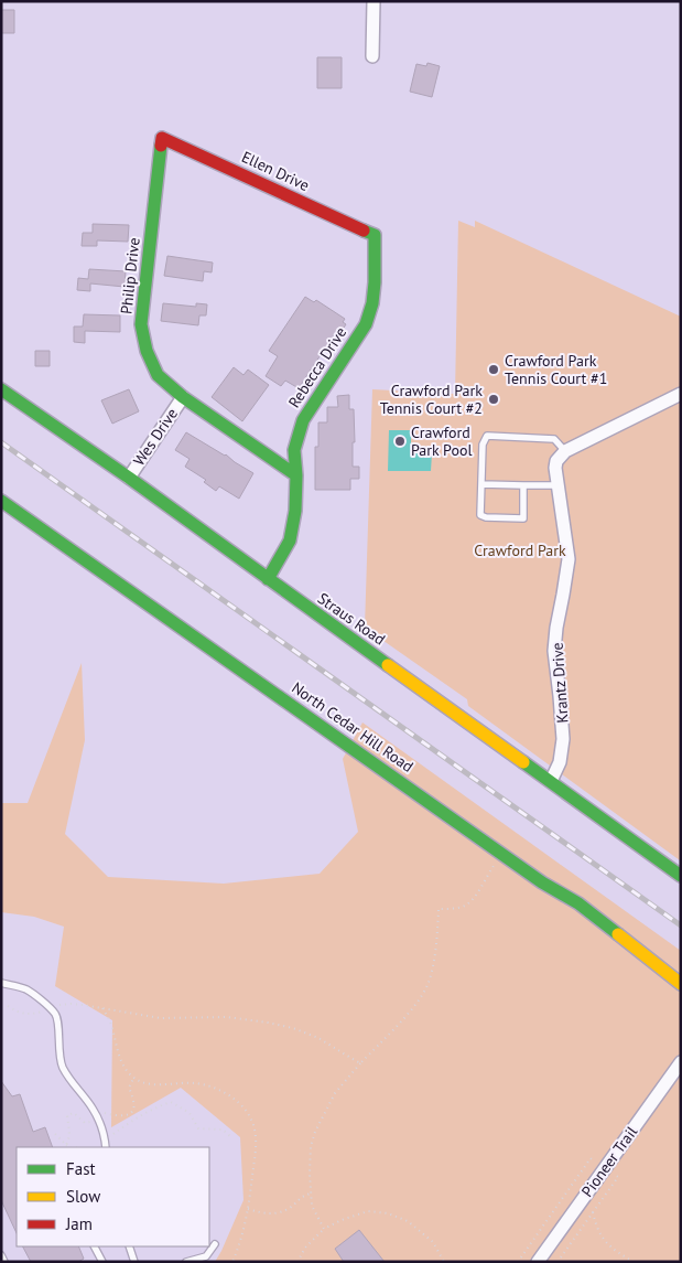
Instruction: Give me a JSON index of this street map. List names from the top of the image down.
{
  "streets": {
    "street": [
      "Ellen Drive",
      "Philip Drive",
      "Rebecca Drive",
      "Wes Drive",
      "Straus Road",
      "Krantz Drive",
      "North Cedar Hill Road",
      "Pioneer Trail"
    ]
  },
  "crossings": [
    ["Ellen Drive", "Philip Drive"],
    ["Ellen Drive", "Rebecca Drive"],
    ["Philip Drive", "Rebecca Drive"],
    ["Philip Drive", "Wes Drive"],
    ["Rebecca Drive", "Straus Road"],
    ["Wes Drive", "Straus Road"],
    ["Straus Road", "Krantz Drive"]
  ],
  "parks": ["Crawford Park"],
  "places": ["Crawford Park Tennis Court #1", "Crawford Park Tennis Court #2", "Crawford Park Pool"],
  "legend": ["Fast", "Slow", "Jam"]
}
